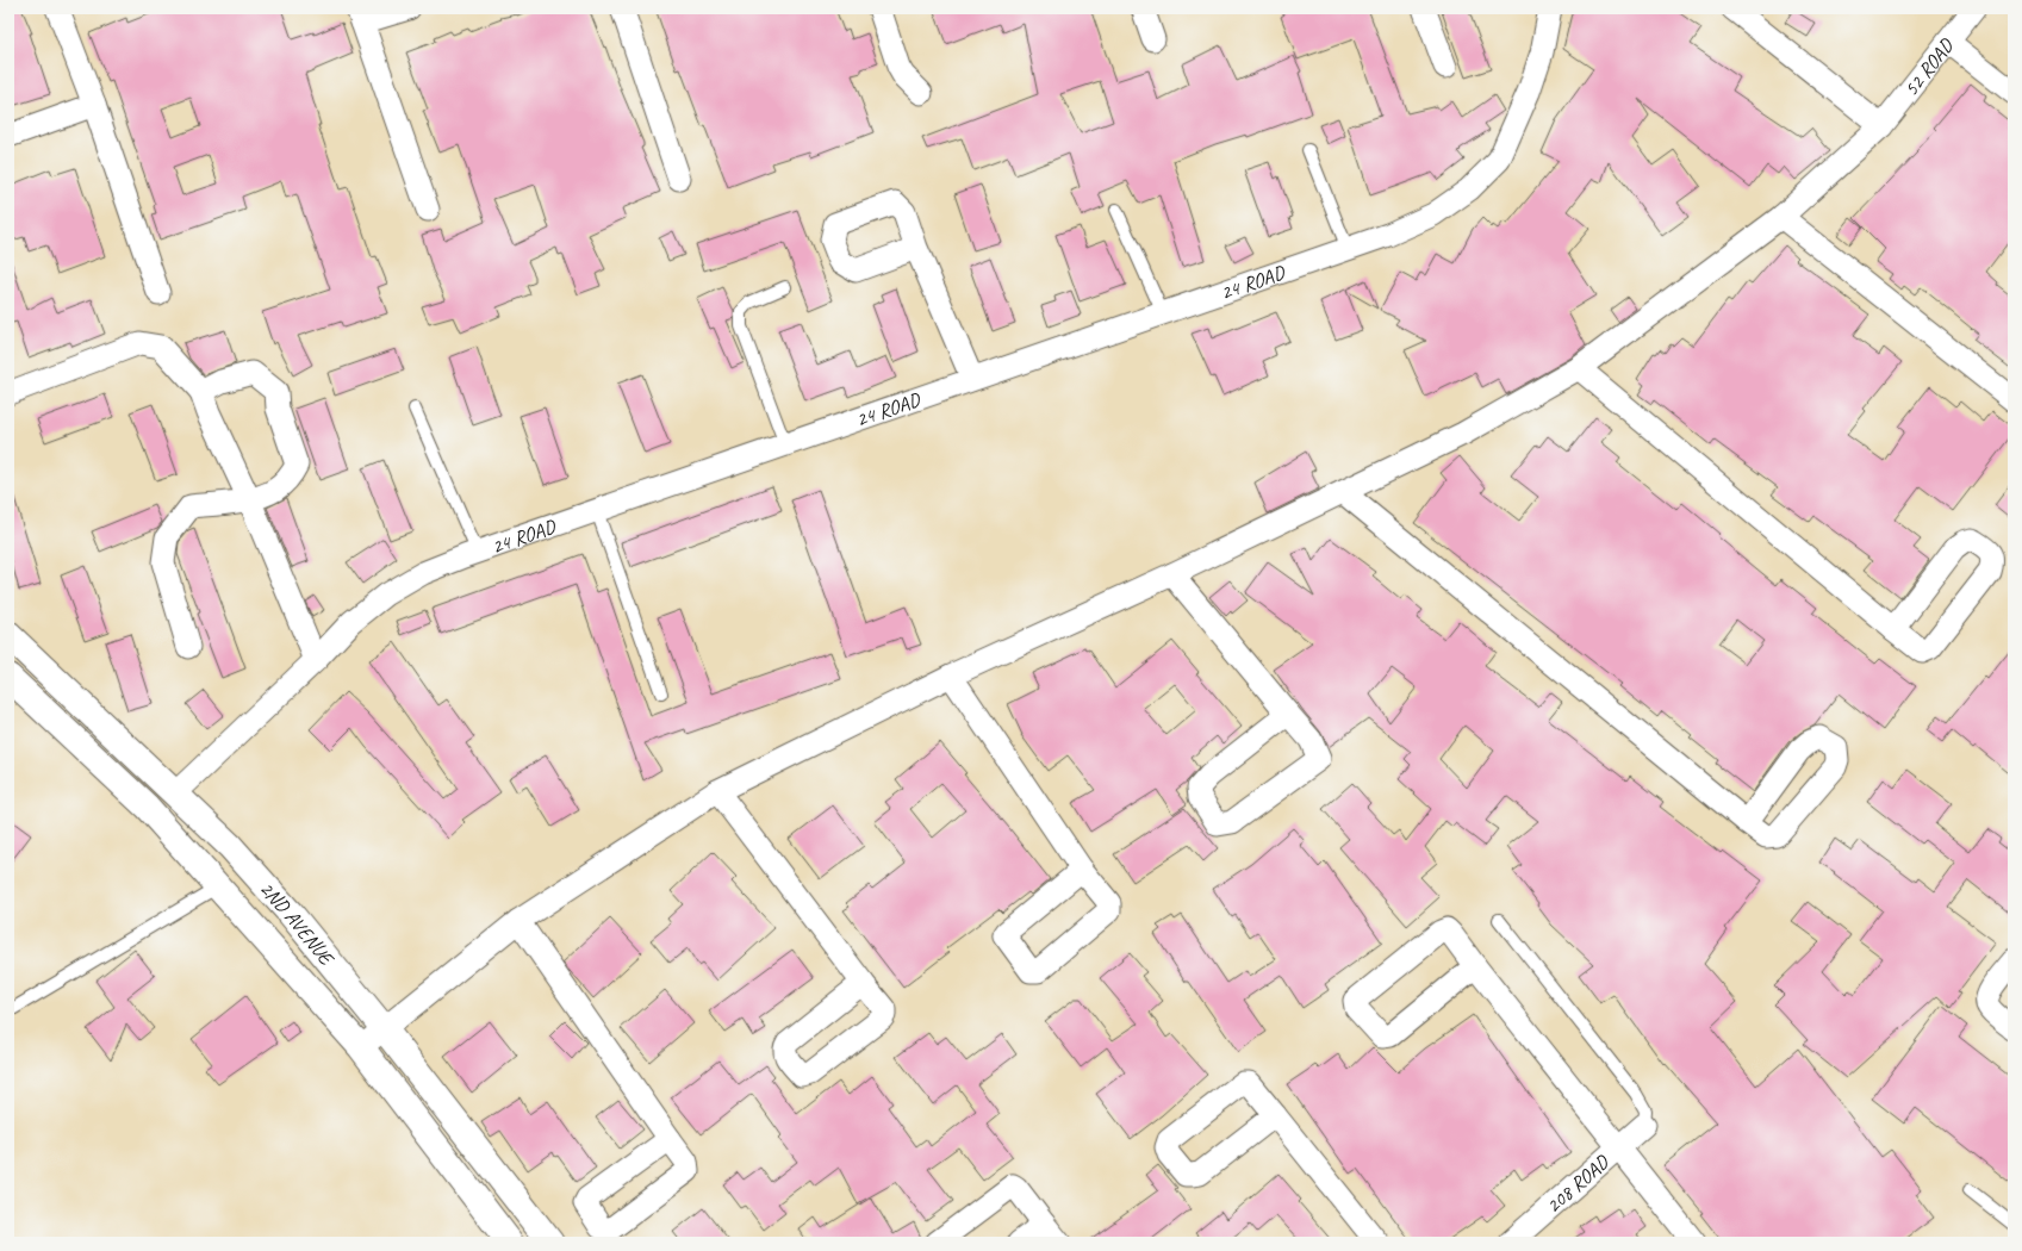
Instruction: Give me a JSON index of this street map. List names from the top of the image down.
{
  "streets": {
    "street": [
      "52 ROAD",
      "24 ROAD",
      "2ND AVENUE",
      "208 ROAD"
    ]
  },
  "crossings": [
    ["52 ROAD", "2ND AVENUE"],
    ["24 ROAD", "2ND AVENUE"]
  ]
}
